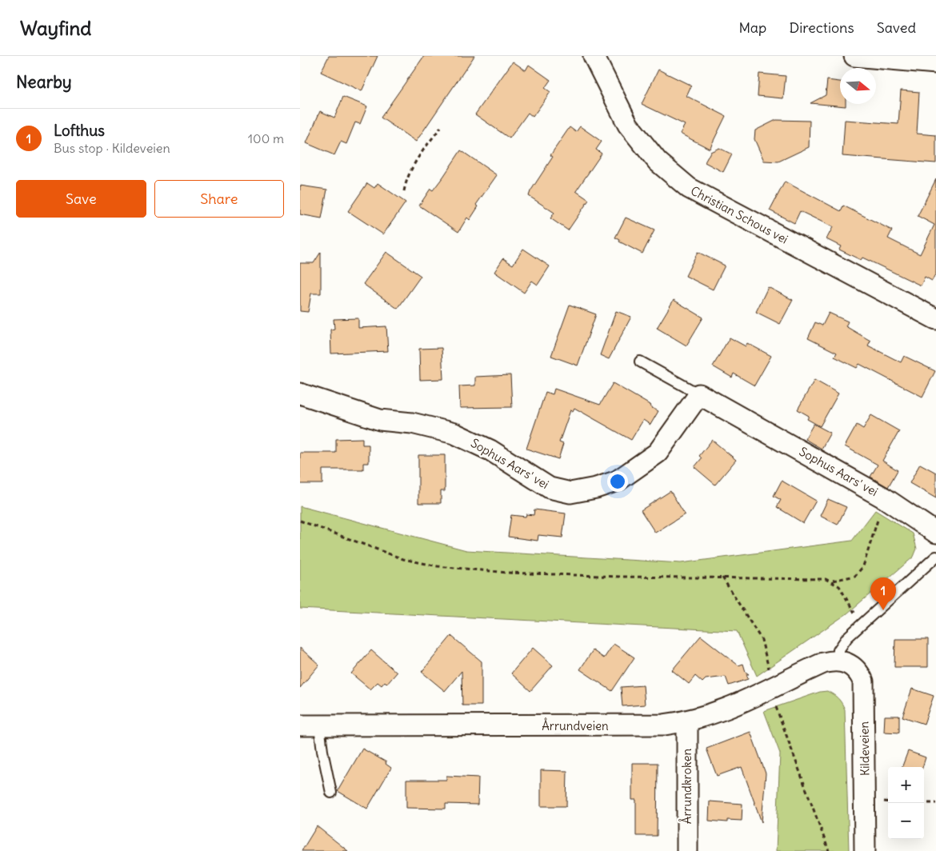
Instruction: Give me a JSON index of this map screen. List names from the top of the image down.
{
  "streets": {
    "street": [
      "Christian Schous vei",
      "Sophus Aars' vei",
      "Årrundveien",
      "Kildeveien",
      "Årrundkroken"
    ]
  },
  "crossings": [
    ["Årrundveien", "Kildeveien"],
    ["Årrundveien", "Årrundkroken"]
  ],
  "north": "right",
  "page": {
    "header": "Wayfind",
    "nav": ["Map", "Directions", "Saved"],
    "heading": "Nearby",
    "list": [
      {
        "mark": "1",
        "name": "Lofthus",
        "note": "Bus stop · Kildeveien",
        "value": "100 m"
      }
    ],
    "buttons": ["Save", "Share"],
    "pins": "1",
    "map_buttons": ["+", "−"]
  }
}
